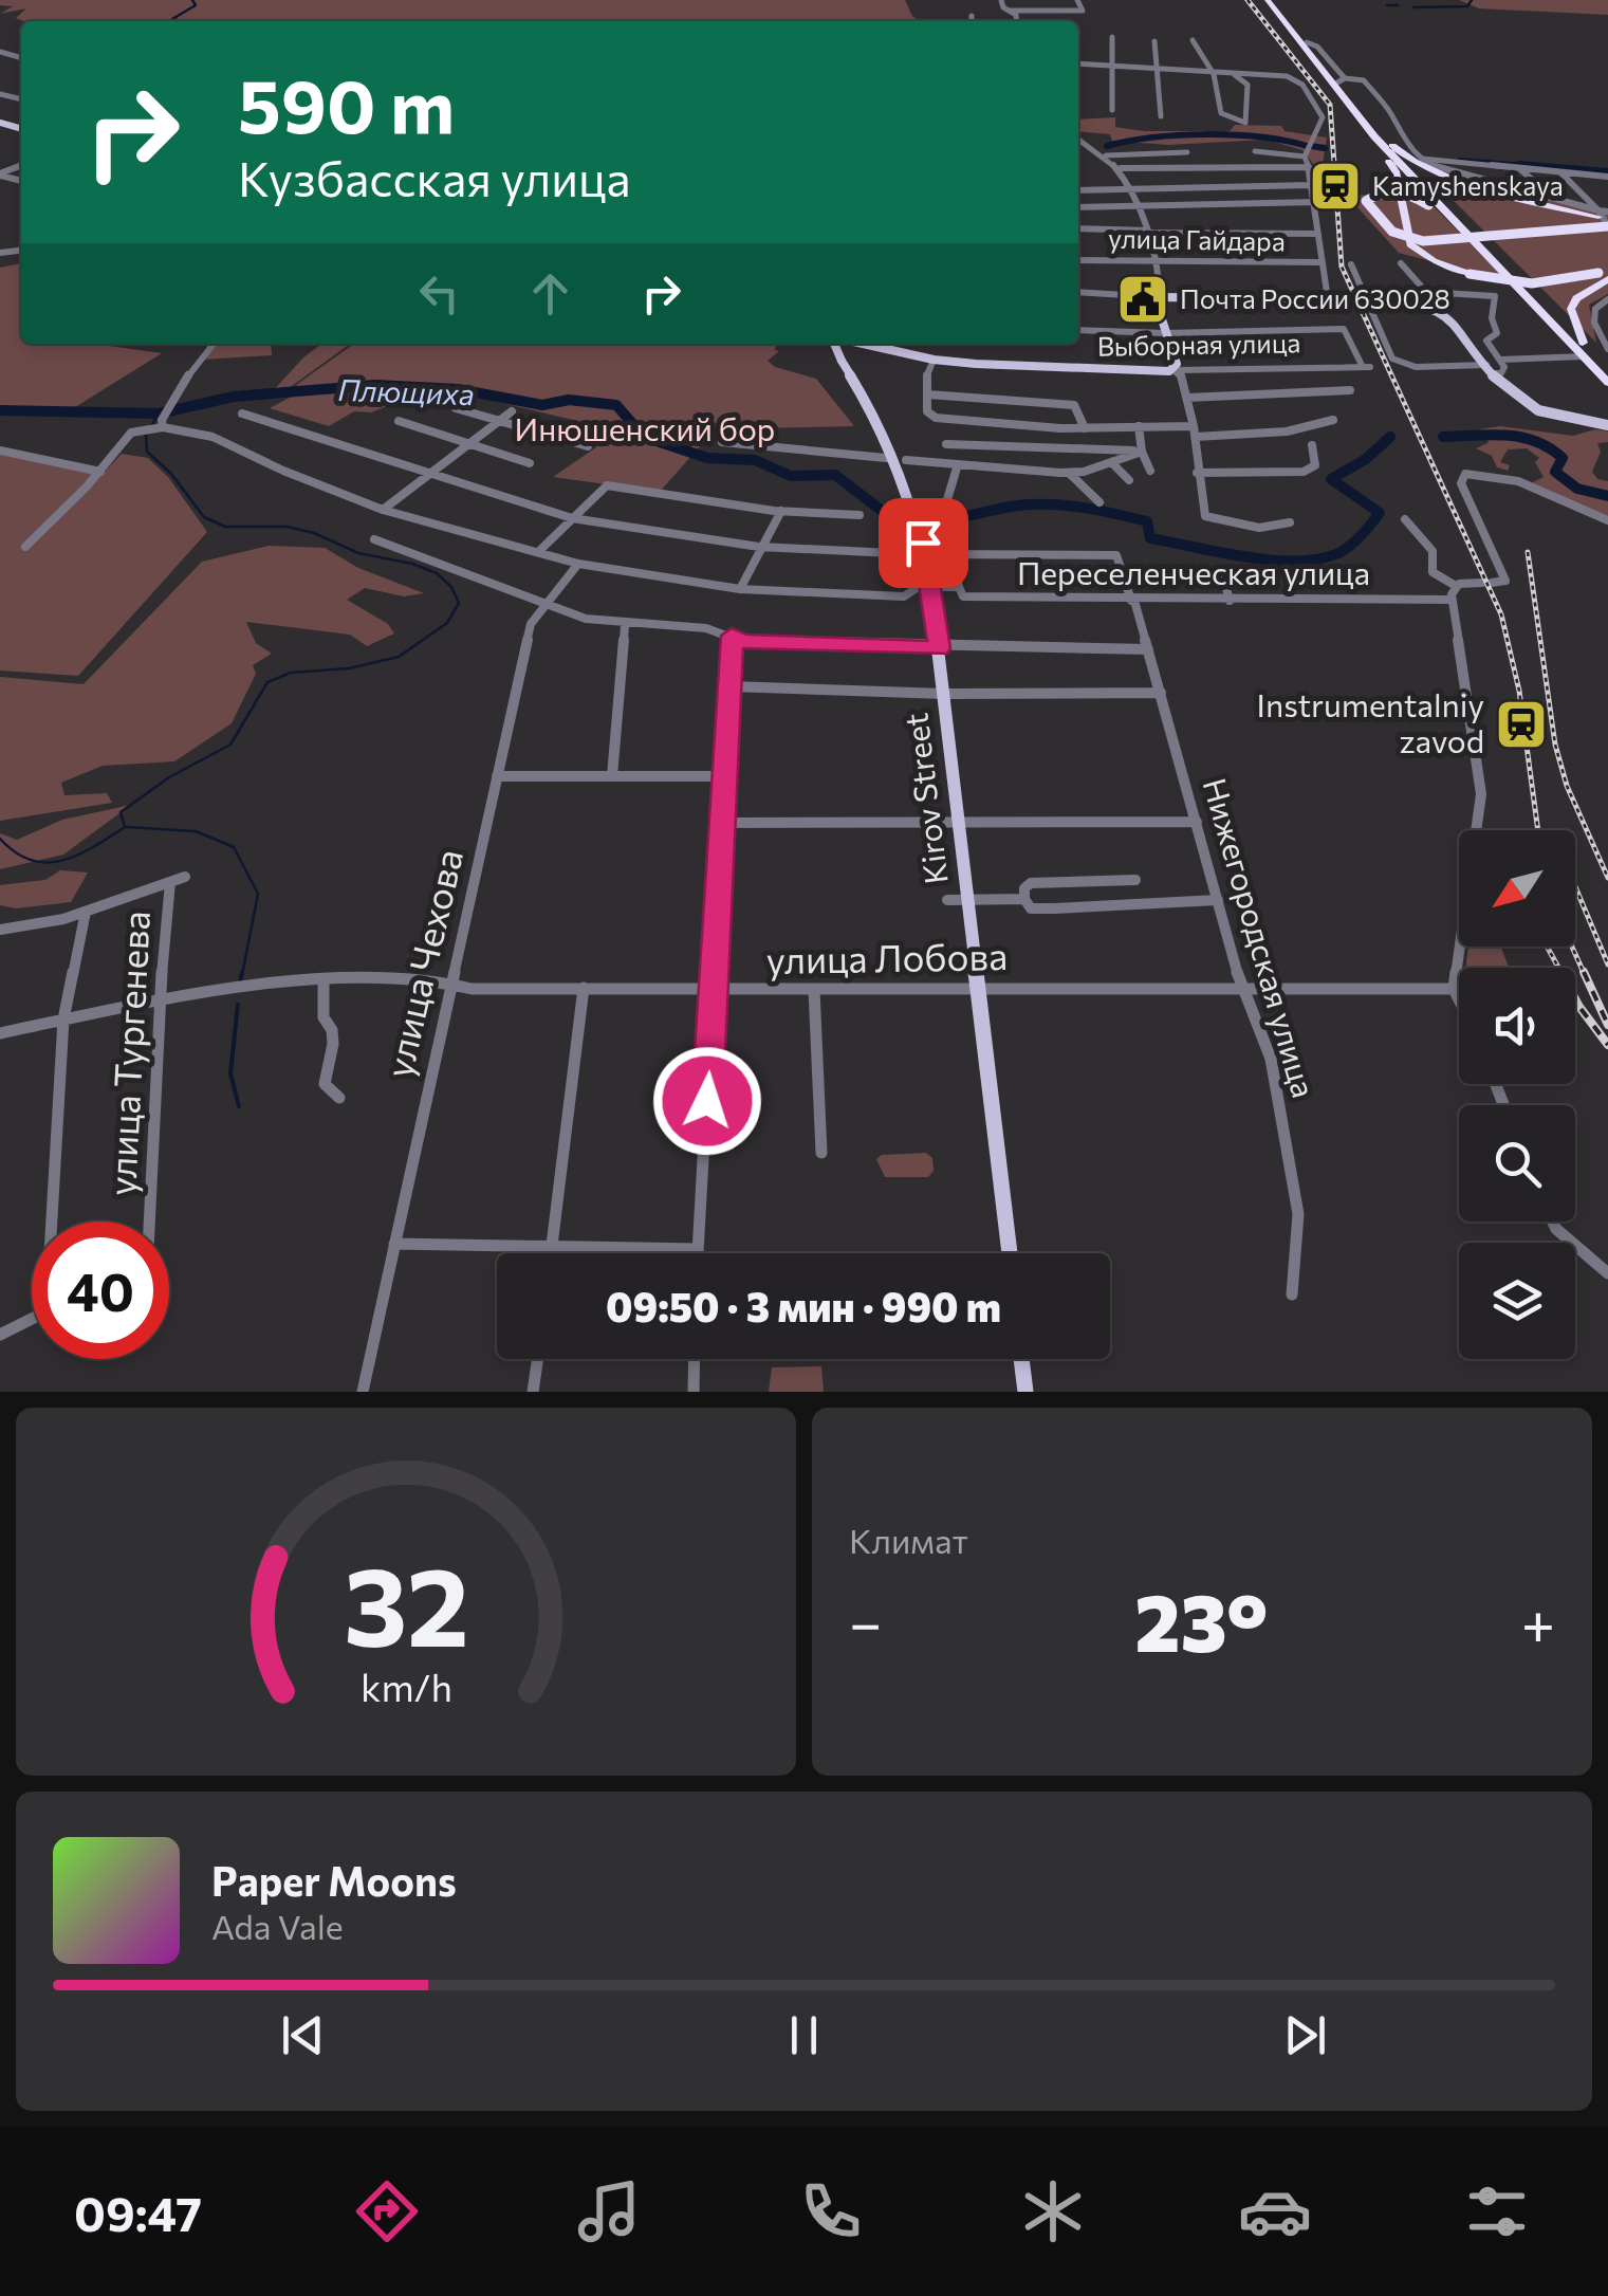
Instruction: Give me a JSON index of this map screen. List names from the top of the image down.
{
  "streets": {
    "main road": ["Выборная улица", "Kirov Street"],
    "street": [
      "улица Гайдара",
      "Переселенческая улица",
      "Нижегородская улица",
      "улица Лобова",
      "улица Чехова",
      "улица Тургенева"
    ]
  },
  "crossings": [
    ["Переселенческая улица", "Нижегородская улица"],
    ["Kirov Street", "улица Лобова"],
    ["Нижегородская улица", "улица Лобова"],
    ["улица Лобова", "улица Чехова"],
    ["улица Лобова", "улица Тургенева"]
  ],
  "water": ["Плющиха"],
  "parks": ["Инюшенский бор"],
  "places": {
    "station": ["Kamyshenskaya", "Instrumentalniy zavod"],
    "public building": ["Почта России 630028"]
  },
  "north": "bottom left",
  "page": {
    "turn": ["590 m", "Кузбасская улица"],
    "limit": "40",
    "trip": "09:50 · 3 мин · 990 m",
    "tile": "Климат",
    "heat": ["−", "23°", "+"],
    "song": ["Paper Moons", "Ada Vale"],
    "tabs": "09:47",
    "gauge": ["32", "km/h"]
  }
}
